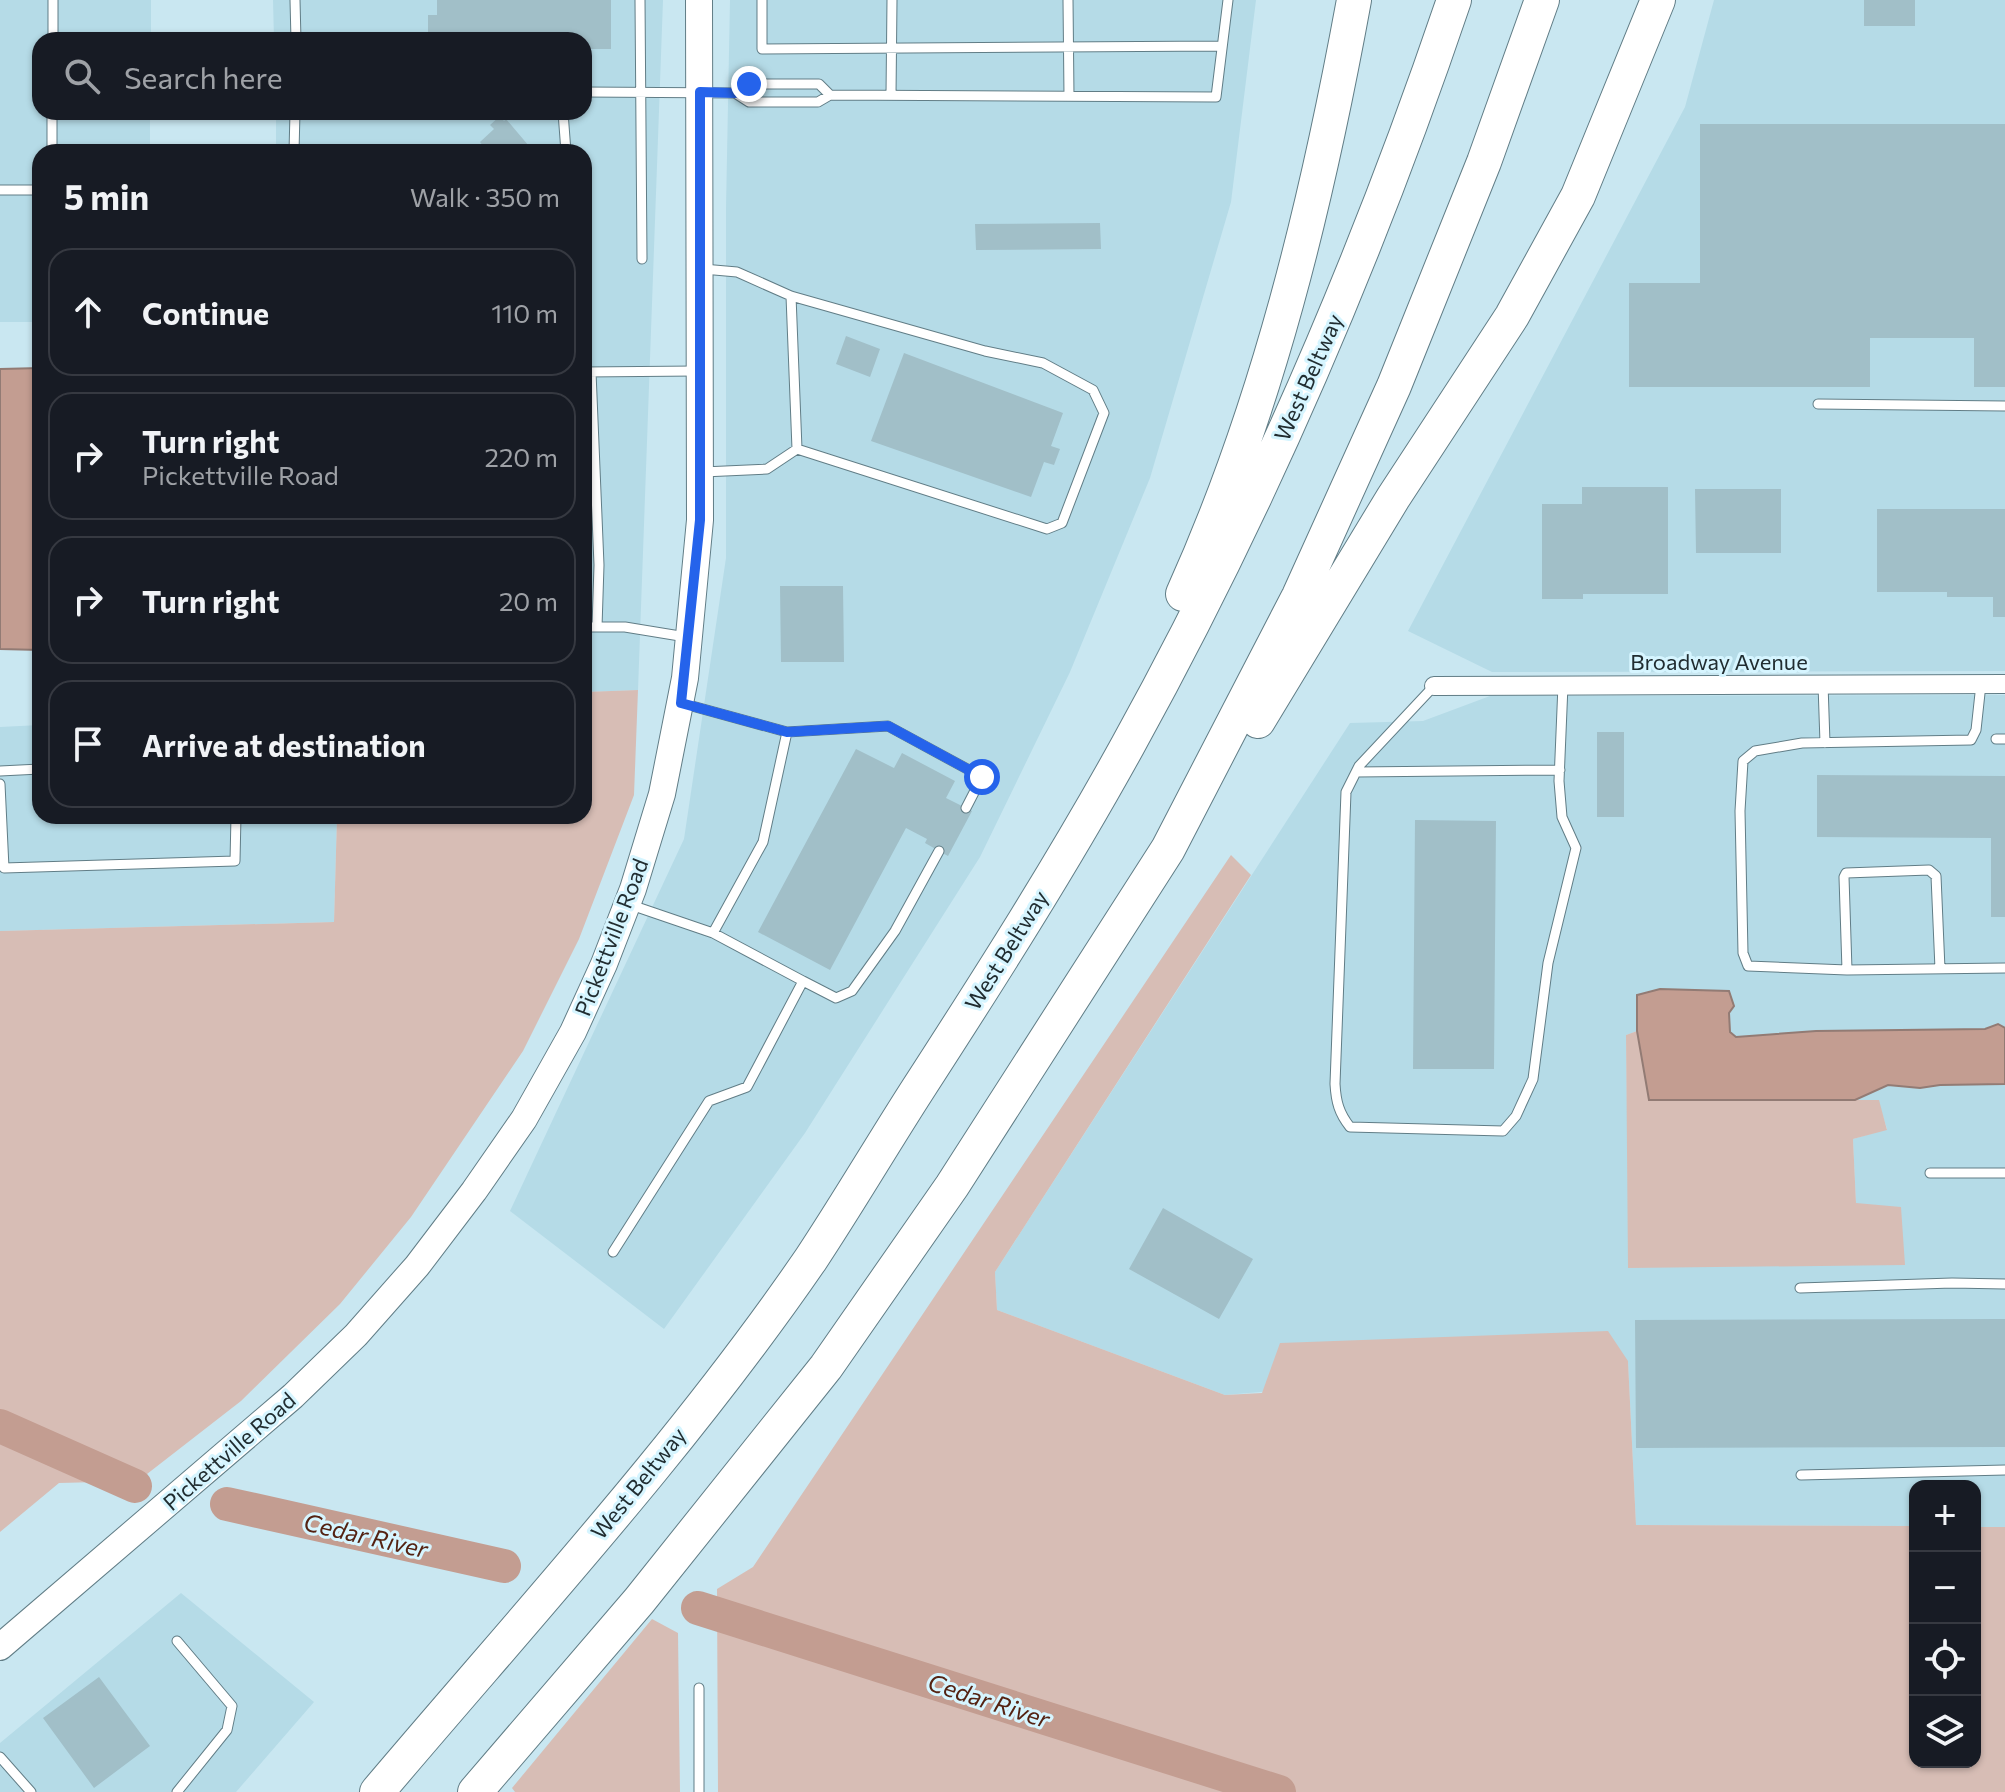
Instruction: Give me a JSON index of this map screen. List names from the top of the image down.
{
  "streets": {
    "highway": ["West Beltway"],
    "street": ["Broadway Avenue", "Pickettville Road"]
  },
  "water": ["Cedar River"],
  "page": {
    "search": "Search here",
    "heading": ["5 min", "Walk · 350 m"],
    "list": [
      ["Continue", "110 m"],
      ["Turn right", "Pickettville Road", "220 m"],
      ["Turn right", "20 m"],
      "Arrive at destination"
    ],
    "map_buttons": ["+", "−"]
  }
}
